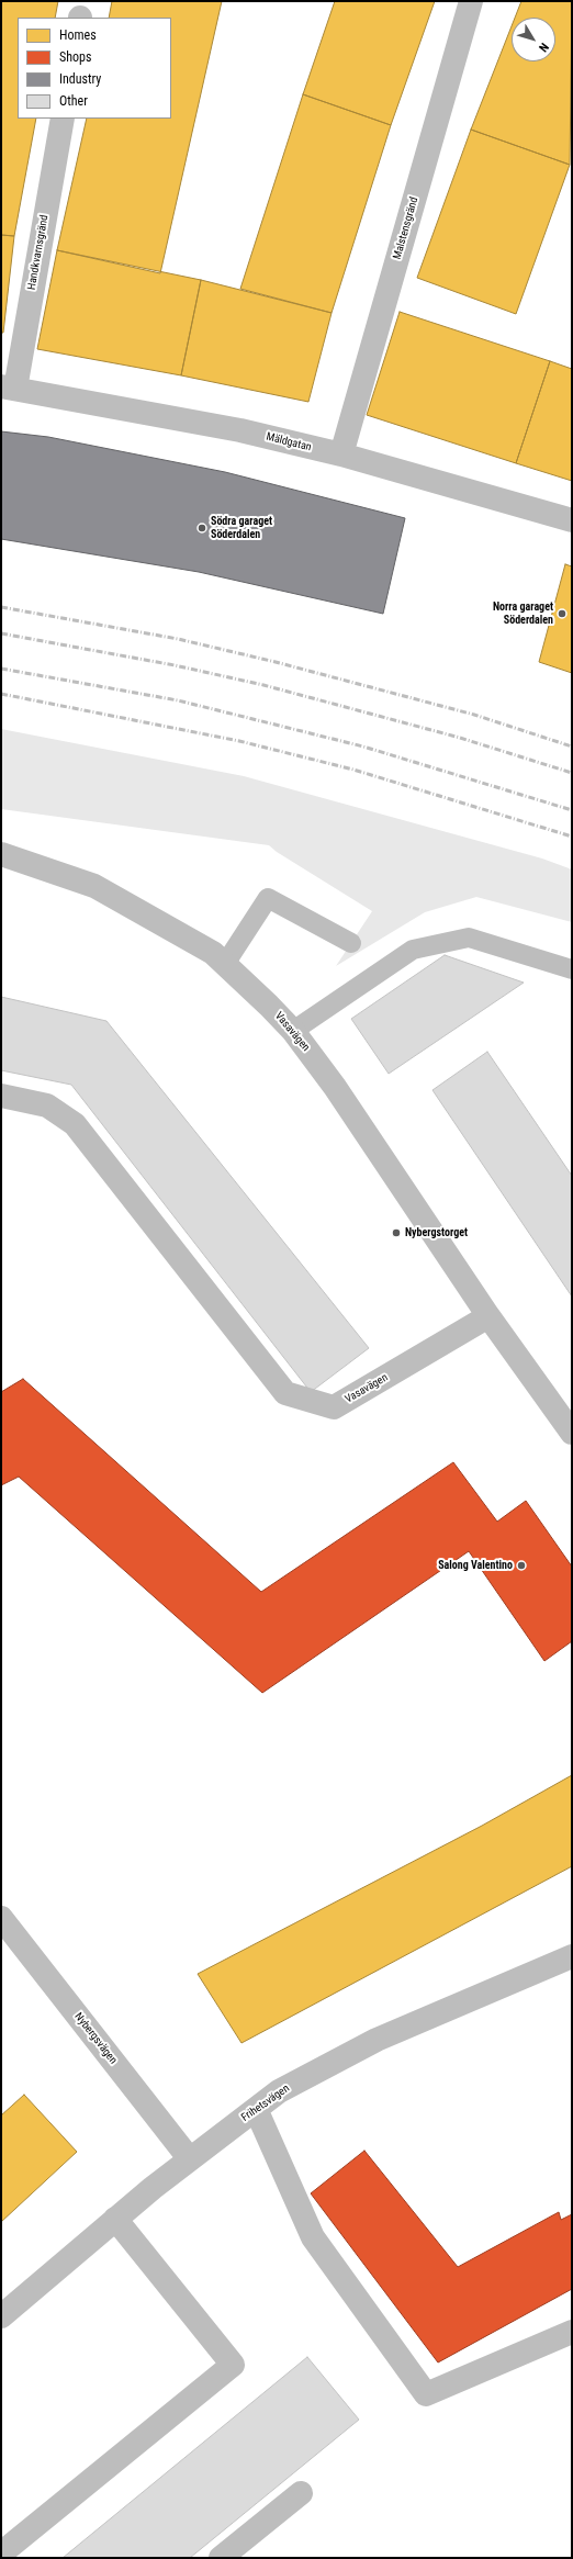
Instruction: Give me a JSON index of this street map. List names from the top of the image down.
{
  "streets": {
    "street": [
      "Malstensgränd",
      "Handkvarnsgränd",
      "Mäldgatan",
      "Vasavägen",
      "Nybergsvägen",
      "Frihetsvägen"
    ]
  },
  "crossings": [
    ["Malstensgränd", "Mäldgatan"],
    ["Handkvarnsgränd", "Mäldgatan"],
    ["Nybergsvägen", "Frihetsvägen"]
  ],
  "places": [
    "Södra garaget Söderdalen",
    "Norra garaget Söderdalen",
    "Nybergstorget",
    "Salong Valentino"
  ],
  "legend": [
    "Homes",
    "Shops",
    "Industry",
    "Other"
  ],
  "north": "bottom right"
}
